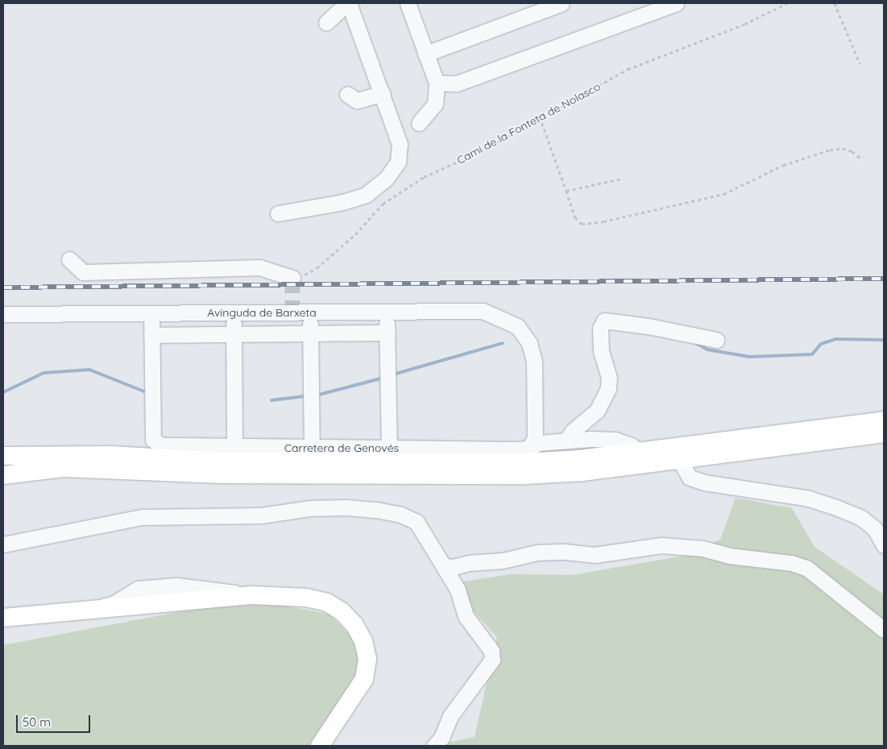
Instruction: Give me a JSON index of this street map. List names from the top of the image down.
{
  "streets": {
    "street": ["Avinguda de Barxeta", "Carretera de Genovés"],
    "path": ["Camí de la Fonteta de Nolasco"]
  },
  "crossings": [
    ["Avinguda de Barxeta", "Carretera de Genovés"]
  ],
  "scale_bar": "50 m"
}
